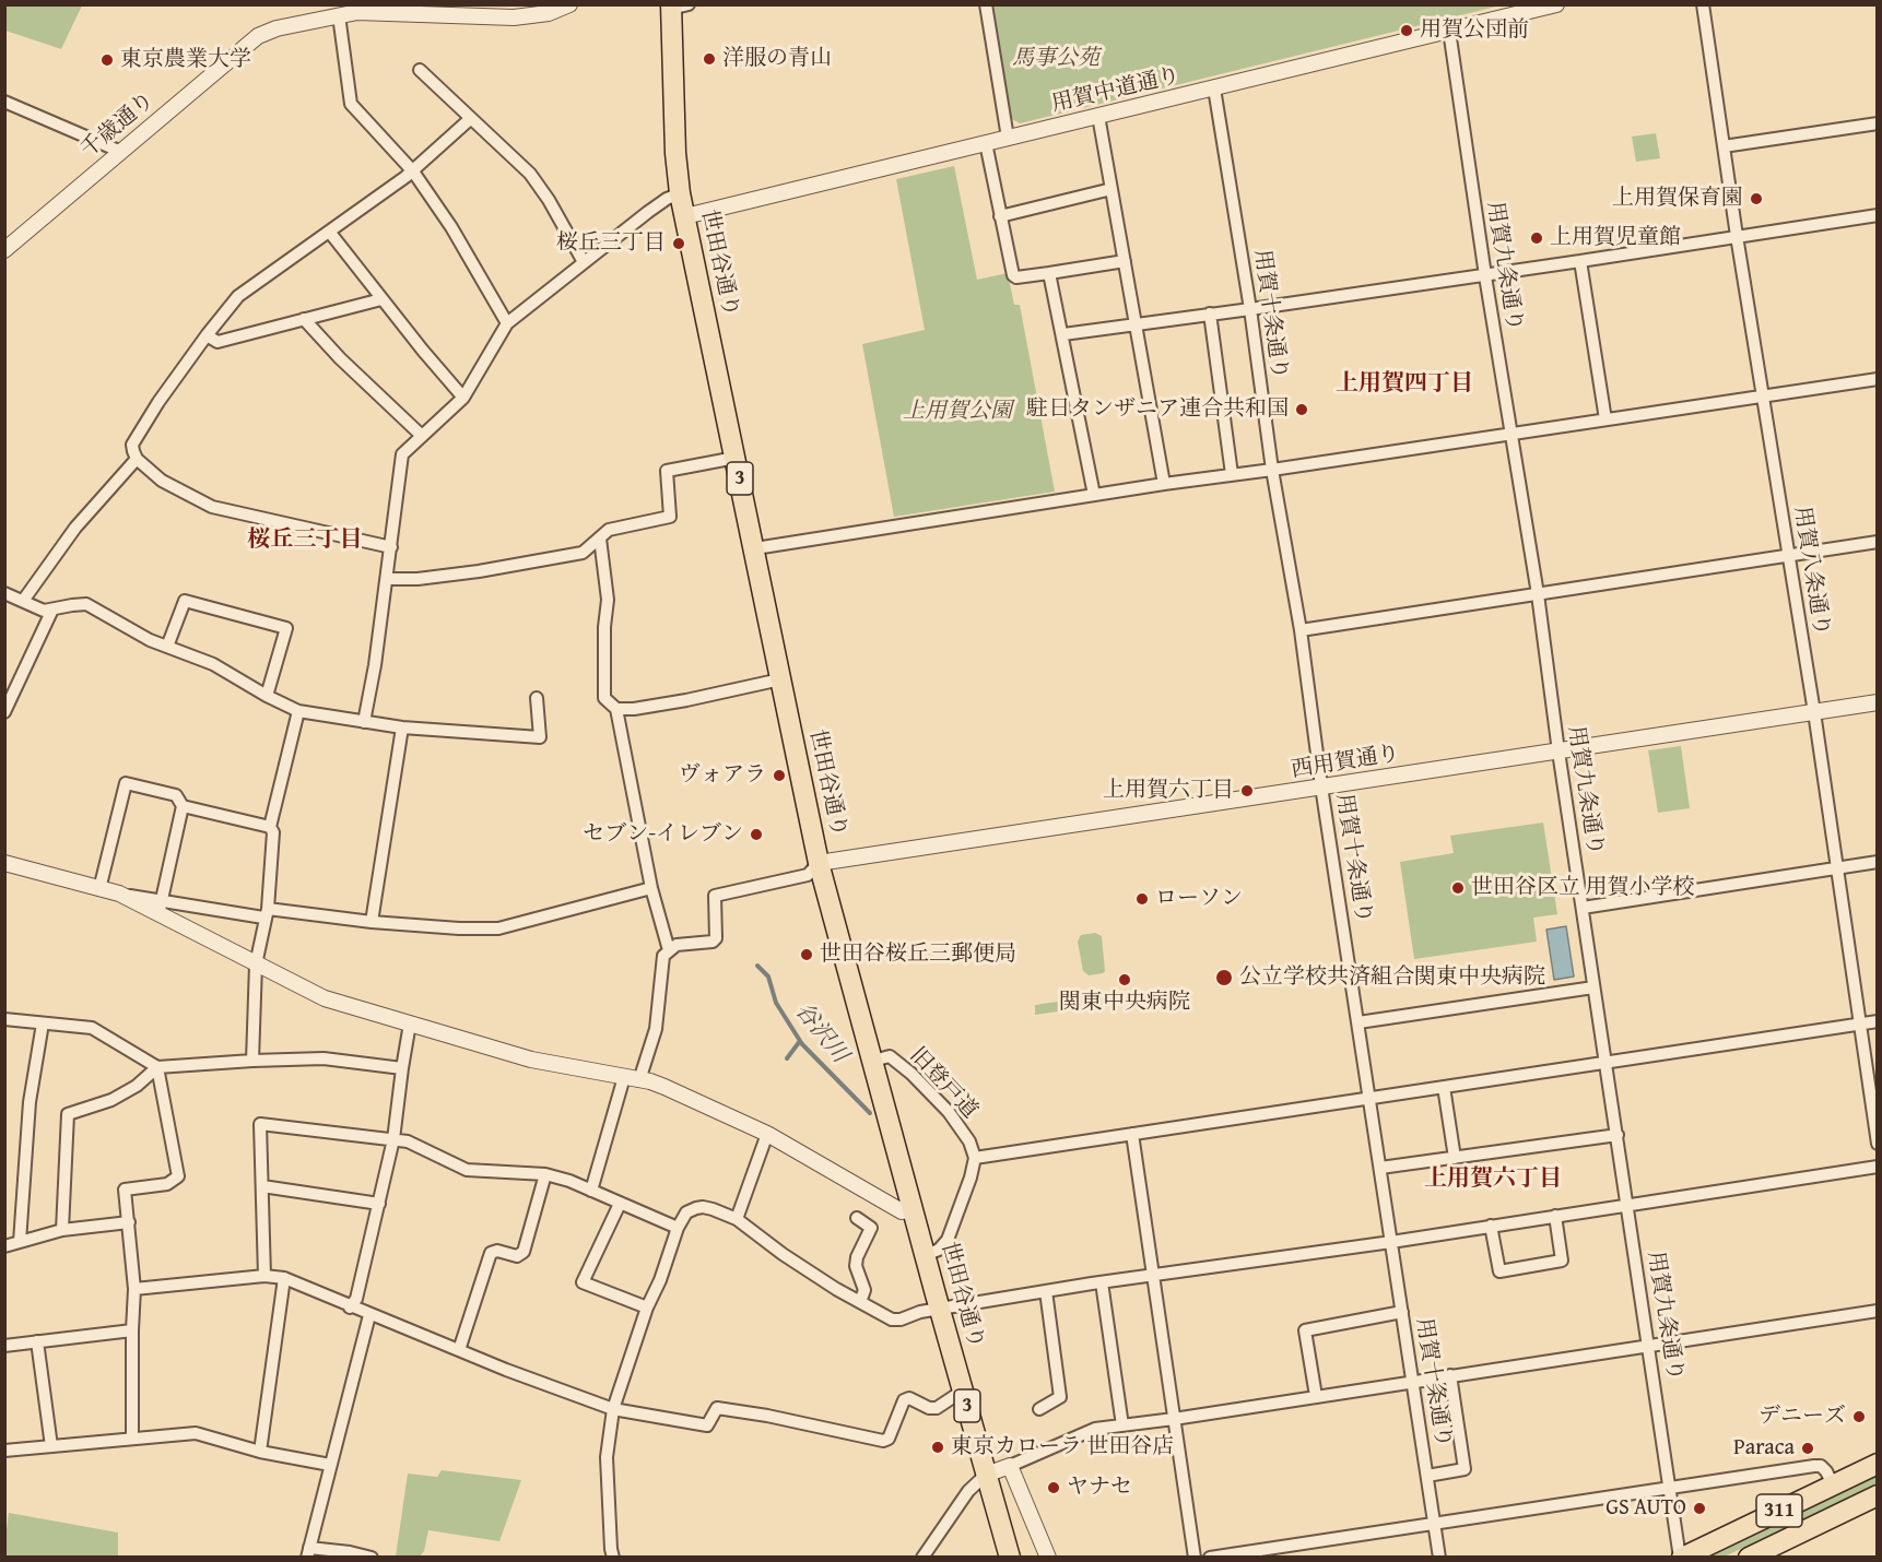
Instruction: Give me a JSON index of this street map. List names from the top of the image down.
{
  "streets": {
    "main road": ["世田谷通り", "3", "311"],
    "street": [
      "用賀中道通り",
      "千歳通り",
      "用賀九条通り",
      "用賀十条通り",
      "用賀八条通り",
      "西用賀通り",
      "旧登戸道"
    ]
  },
  "crossings": [
    ["用賀中道通り", "世田谷通り"],
    ["用賀中道通り", "用賀九条通り"],
    ["用賀中道通り", "用賀十条通り"],
    ["世田谷通り", "西用賀通り"],
    ["世田谷通り", "旧登戸道"],
    ["用賀九条通り", "西用賀通り"],
    ["用賀九条通り", "311"],
    ["用賀十条通り", "西用賀通り"],
    ["用賀八条通り", "西用賀通り"]
  ],
  "districts": ["上用賀四丁目", "桜丘三丁目", "上用賀六丁目"],
  "water": ["谷沢川"],
  "parks": ["馬事公苑", "上用賀公園"],
  "places": [
    "用賀公団前",
    "洋服の青山",
    "東京農業大学",
    "上用賀保育園",
    "上用賀児童館",
    "桜丘三丁目",
    "駐日タンザニア連合共和国",
    "ヴォアラ",
    "上用賀六丁目",
    "セブン-イレブン",
    "世田谷区立 用賀小学校",
    "ローソン",
    "世田谷桜丘三郵便局",
    "公立学校共済組合関東中央病院",
    "関東中央病院",
    "デニーズ",
    "東京カローラ 世田谷店",
    "Paraca",
    "ヤナセ",
    "GS AUTO"
  ]
}
